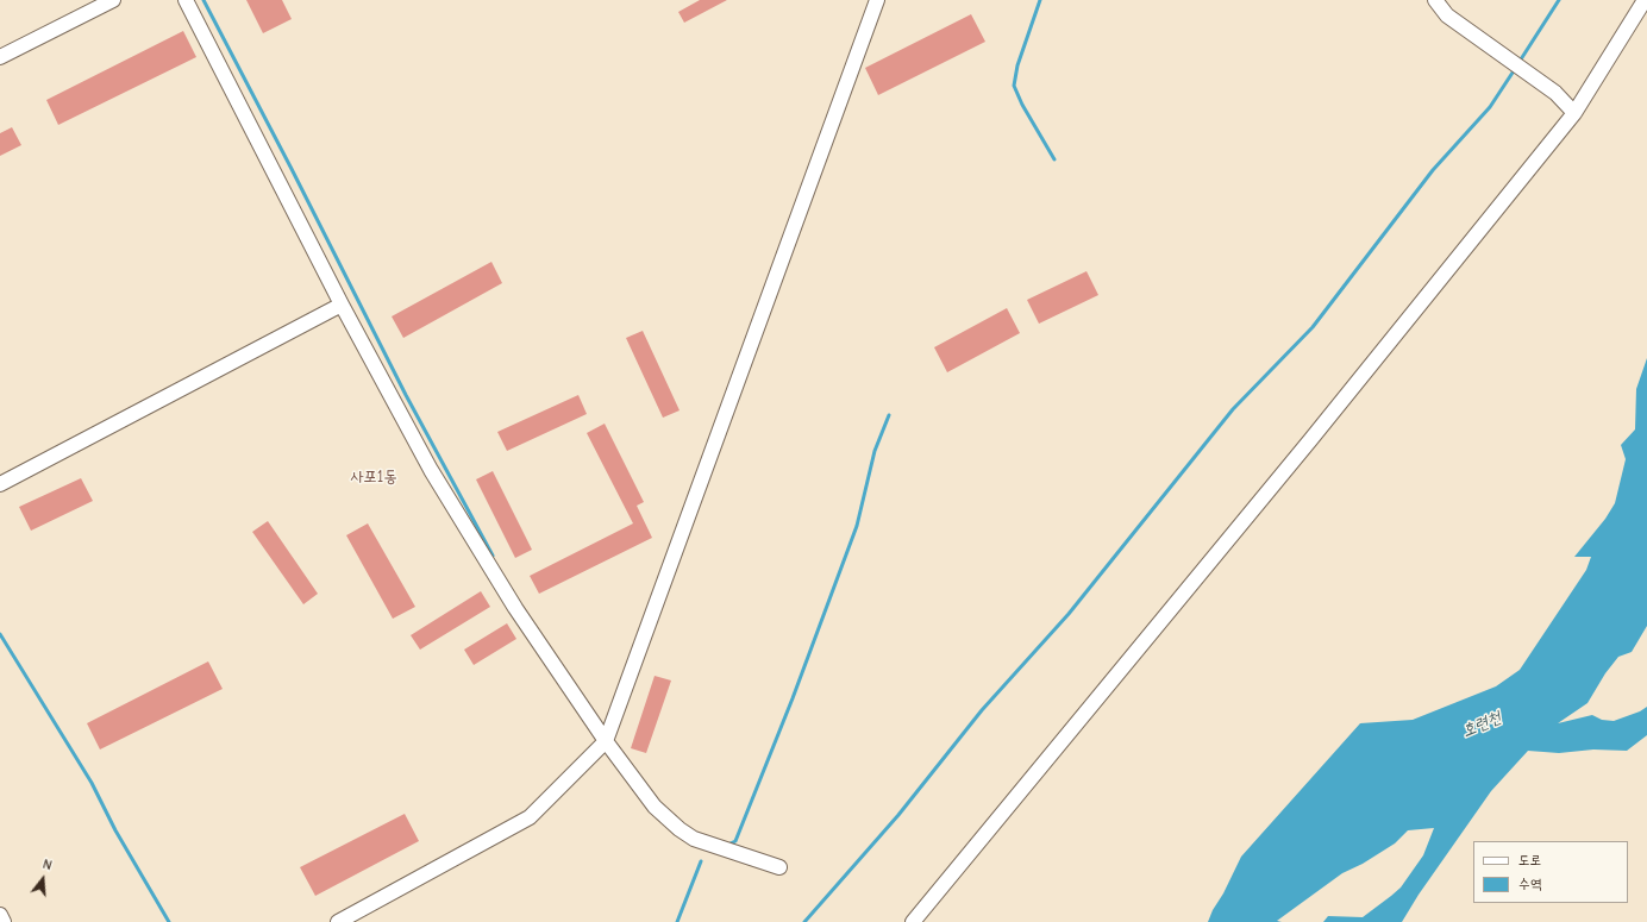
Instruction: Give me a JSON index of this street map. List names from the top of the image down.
{
  "districts": ["사포1동"],
  "water": ["호련천"],
  "legend": ["도로", "수역"],
  "north": "top"
}
